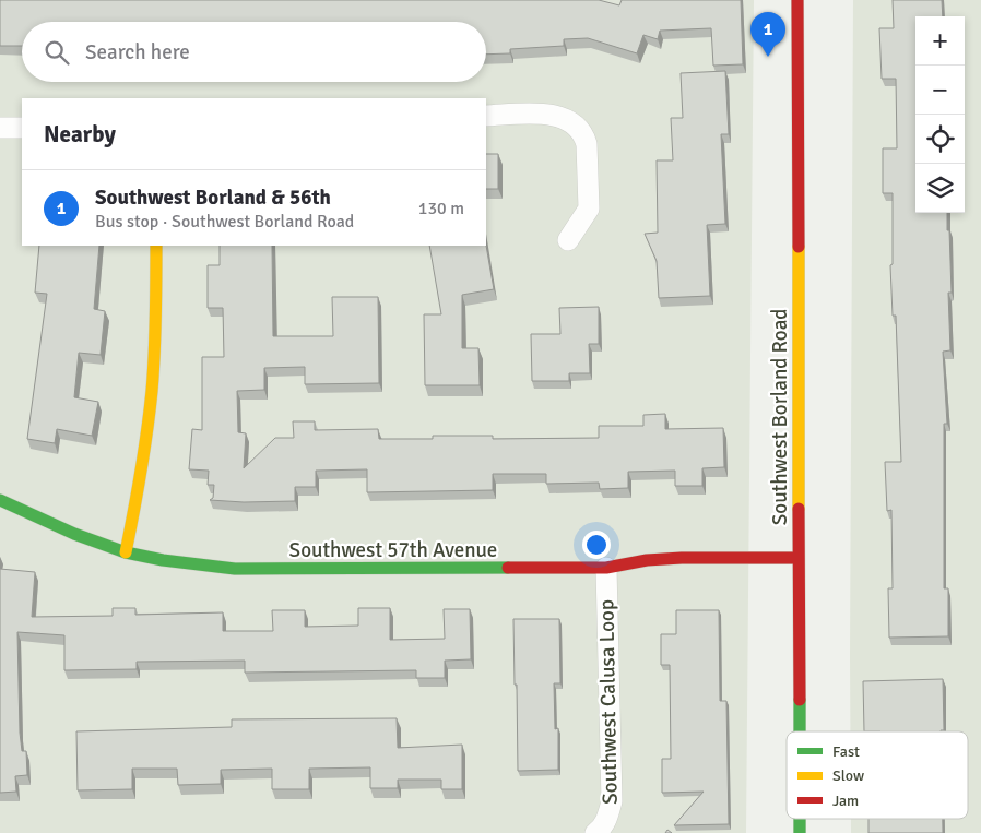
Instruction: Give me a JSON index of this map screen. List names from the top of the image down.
{
  "streets": {
    "street": ["Southwest Borland Road", "Southwest 57th Avenue", "Southwest Calusa Loop"]
  },
  "crossings": [
    ["Southwest Borland Road", "Southwest 57th Avenue"],
    ["Southwest 57th Avenue", "Southwest Calusa Loop"]
  ],
  "legend": ["Fast", "Slow", "Jam"],
  "page": {
    "pins": "1",
    "map_buttons": ["+", "−"],
    "search": "Search here",
    "heading": "Nearby",
    "list": [
      {
        "mark": "1",
        "name": "Southwest Borland & 56th",
        "note": "Bus stop · Southwest Borland Road",
        "value": "130 m"
      }
    ]
  }
}
